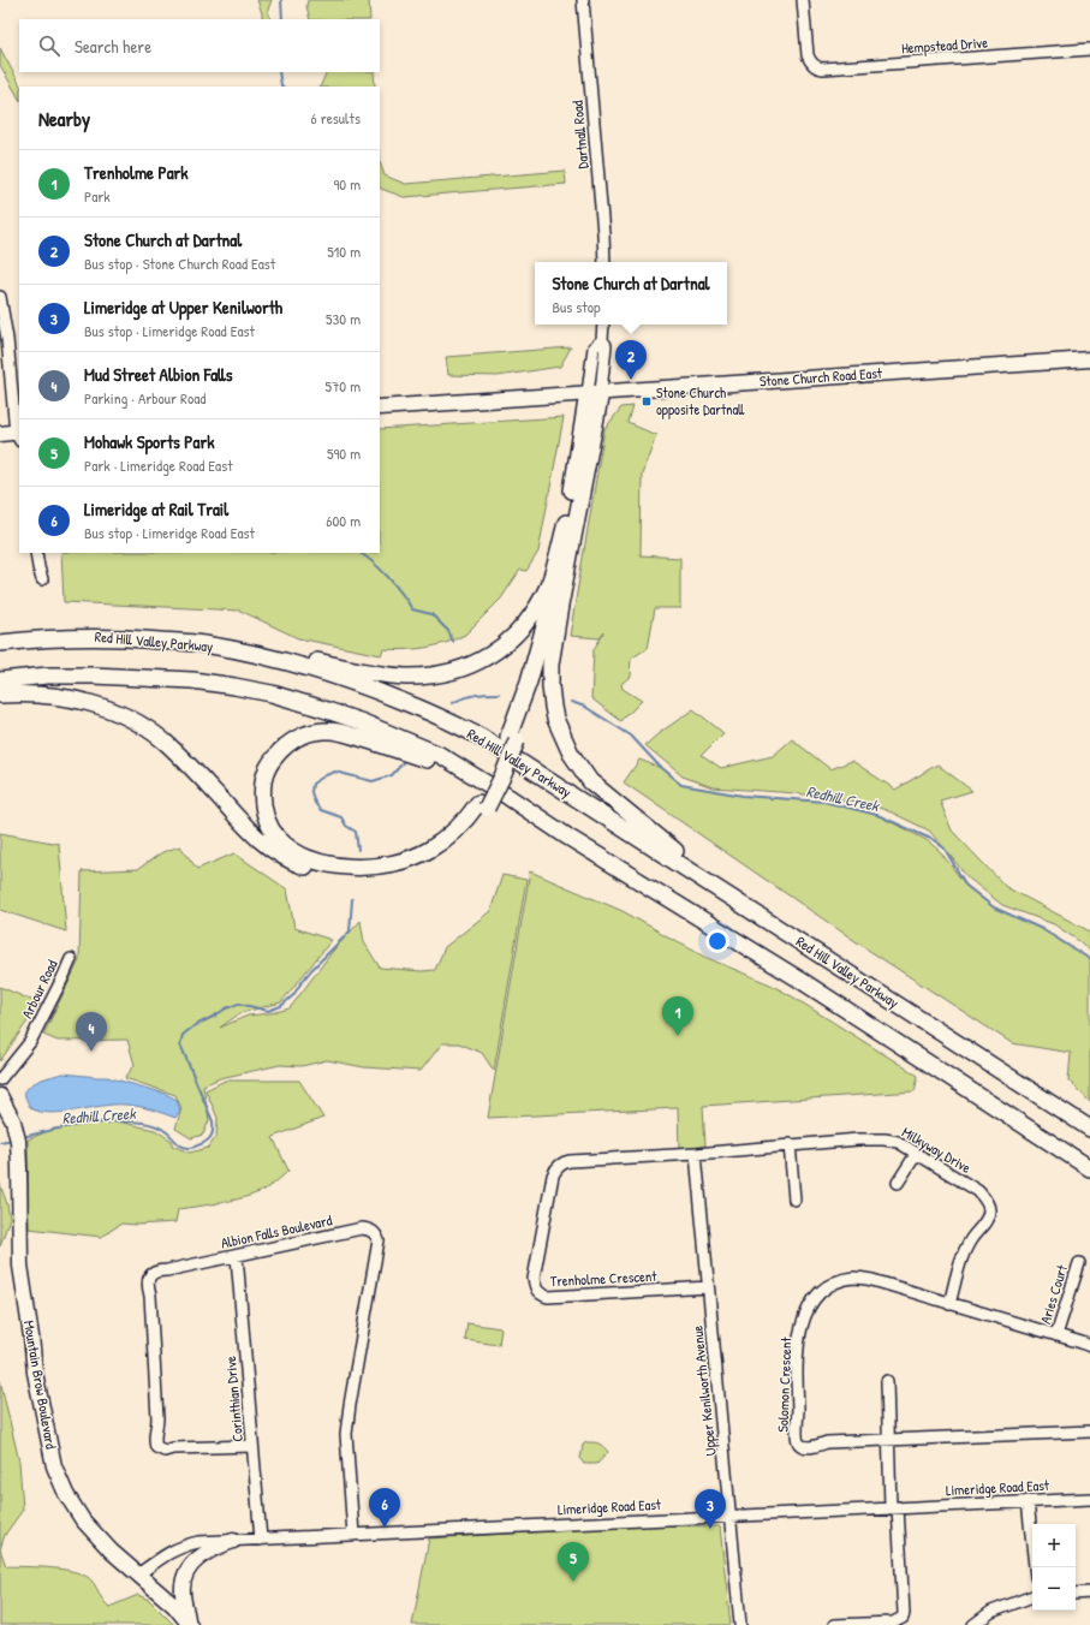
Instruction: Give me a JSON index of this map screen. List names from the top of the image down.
{
  "streets": {
    "highway": ["Red Hill Valley Parkway"],
    "main road": ["Stone Church Road East", "Mountain Brow Boulevard"],
    "street": [
      "Hempstead Drive",
      "Dartnall Road",
      "Arbour Road",
      "Milkyway Drive",
      "Albion Falls Boulevard",
      "Trenholme Crescent",
      "Aries Court",
      "Solomon Crescent",
      "Upper Kenilworth Avenue",
      "Corinthian Drive",
      "Limeridge Road East"
    ]
  },
  "crossings": [
    ["Milkyway Drive", "Trenholme Crescent"],
    ["Milkyway Drive", "Solomon Crescent"],
    ["Milkyway Drive", "Upper Kenilworth Avenue"],
    ["Albion Falls Boulevard", "Corinthian Drive"],
    ["Albion Falls Boulevard", "Limeridge Road East"],
    ["Trenholme Crescent", "Upper Kenilworth Avenue"],
    ["Aries Court", "Solomon Crescent"],
    ["Mountain Brow Boulevard", "Limeridge Road East"],
    ["Upper Kenilworth Avenue", "Limeridge Road East"],
    ["Corinthian Drive", "Limeridge Road East"]
  ],
  "water": ["Redhill Creek"],
  "places": {
    "transit": ["Stone Church opposite Dartnall"]
  },
  "page": {
    "search": "Search here",
    "heading": ["Nearby", "6 results"],
    "list": [
      {
        "mark": "1",
        "name": "Trenholme Park",
        "note": "Park",
        "value": "90 m"
      },
      {
        "mark": "2",
        "name": "Stone Church at Dartnal",
        "note": "Bus stop · Stone Church Road East",
        "value": "510 m"
      },
      {
        "mark": "3",
        "name": "Limeridge at Upper Kenilworth",
        "note": "Bus stop · Limeridge Road East",
        "value": "530 m"
      },
      {
        "mark": "4",
        "name": "Mud Street Albion Falls",
        "note": "Parking · Arbour Road",
        "value": "570 m"
      },
      {
        "mark": "5",
        "name": "Mohawk Sports Park",
        "note": "Park · Limeridge Road East",
        "value": "590 m"
      },
      {
        "mark": "6",
        "name": "Limeridge at Rail Trail",
        "note": "Bus stop · Limeridge Road East",
        "value": "600 m"
      }
    ],
    "popup": ["Stone Church at Dartnal", "Bus stop"],
    "pins": [
      "2",
      "1",
      "4",
      "6",
      "3",
      "5"
    ],
    "map_buttons": ["+", "−"]
  }
}
